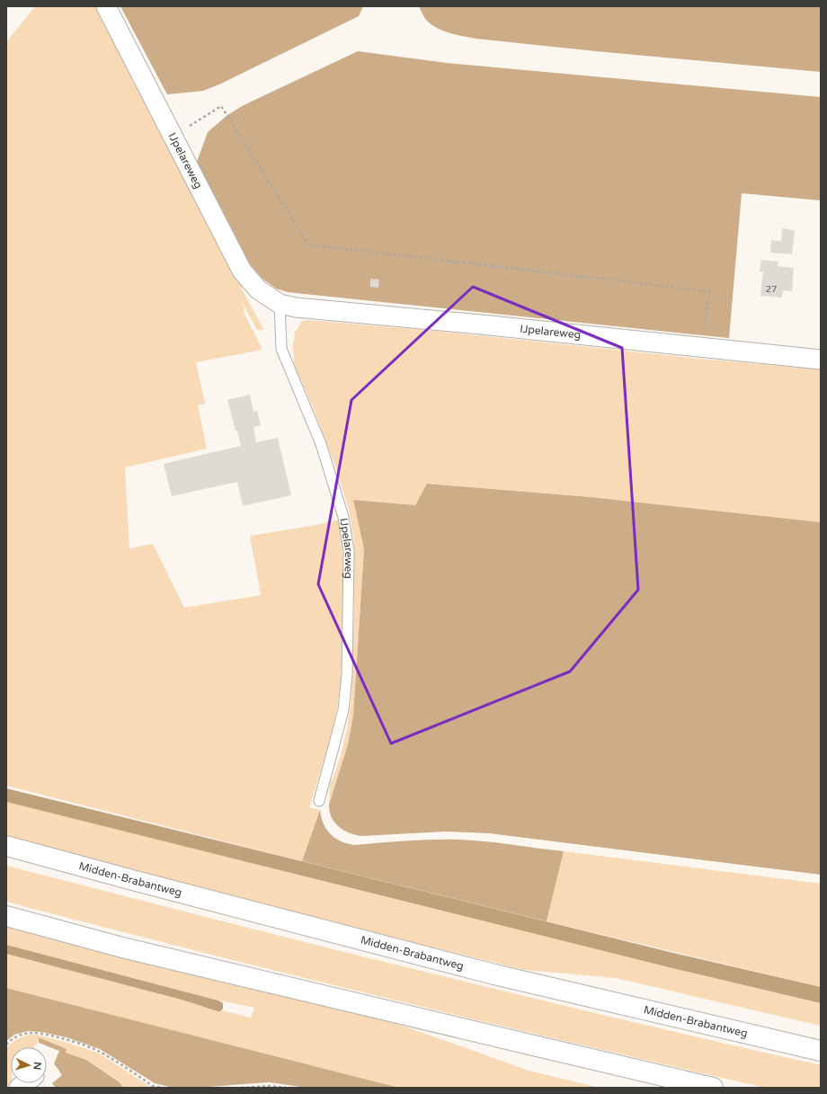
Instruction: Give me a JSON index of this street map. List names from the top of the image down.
{
  "streets": {
    "main road": ["Midden-Brabantweg"],
    "street": ["IJpelareweg"]
  },
  "house_numbers": ["27"],
  "north": "right"
}
